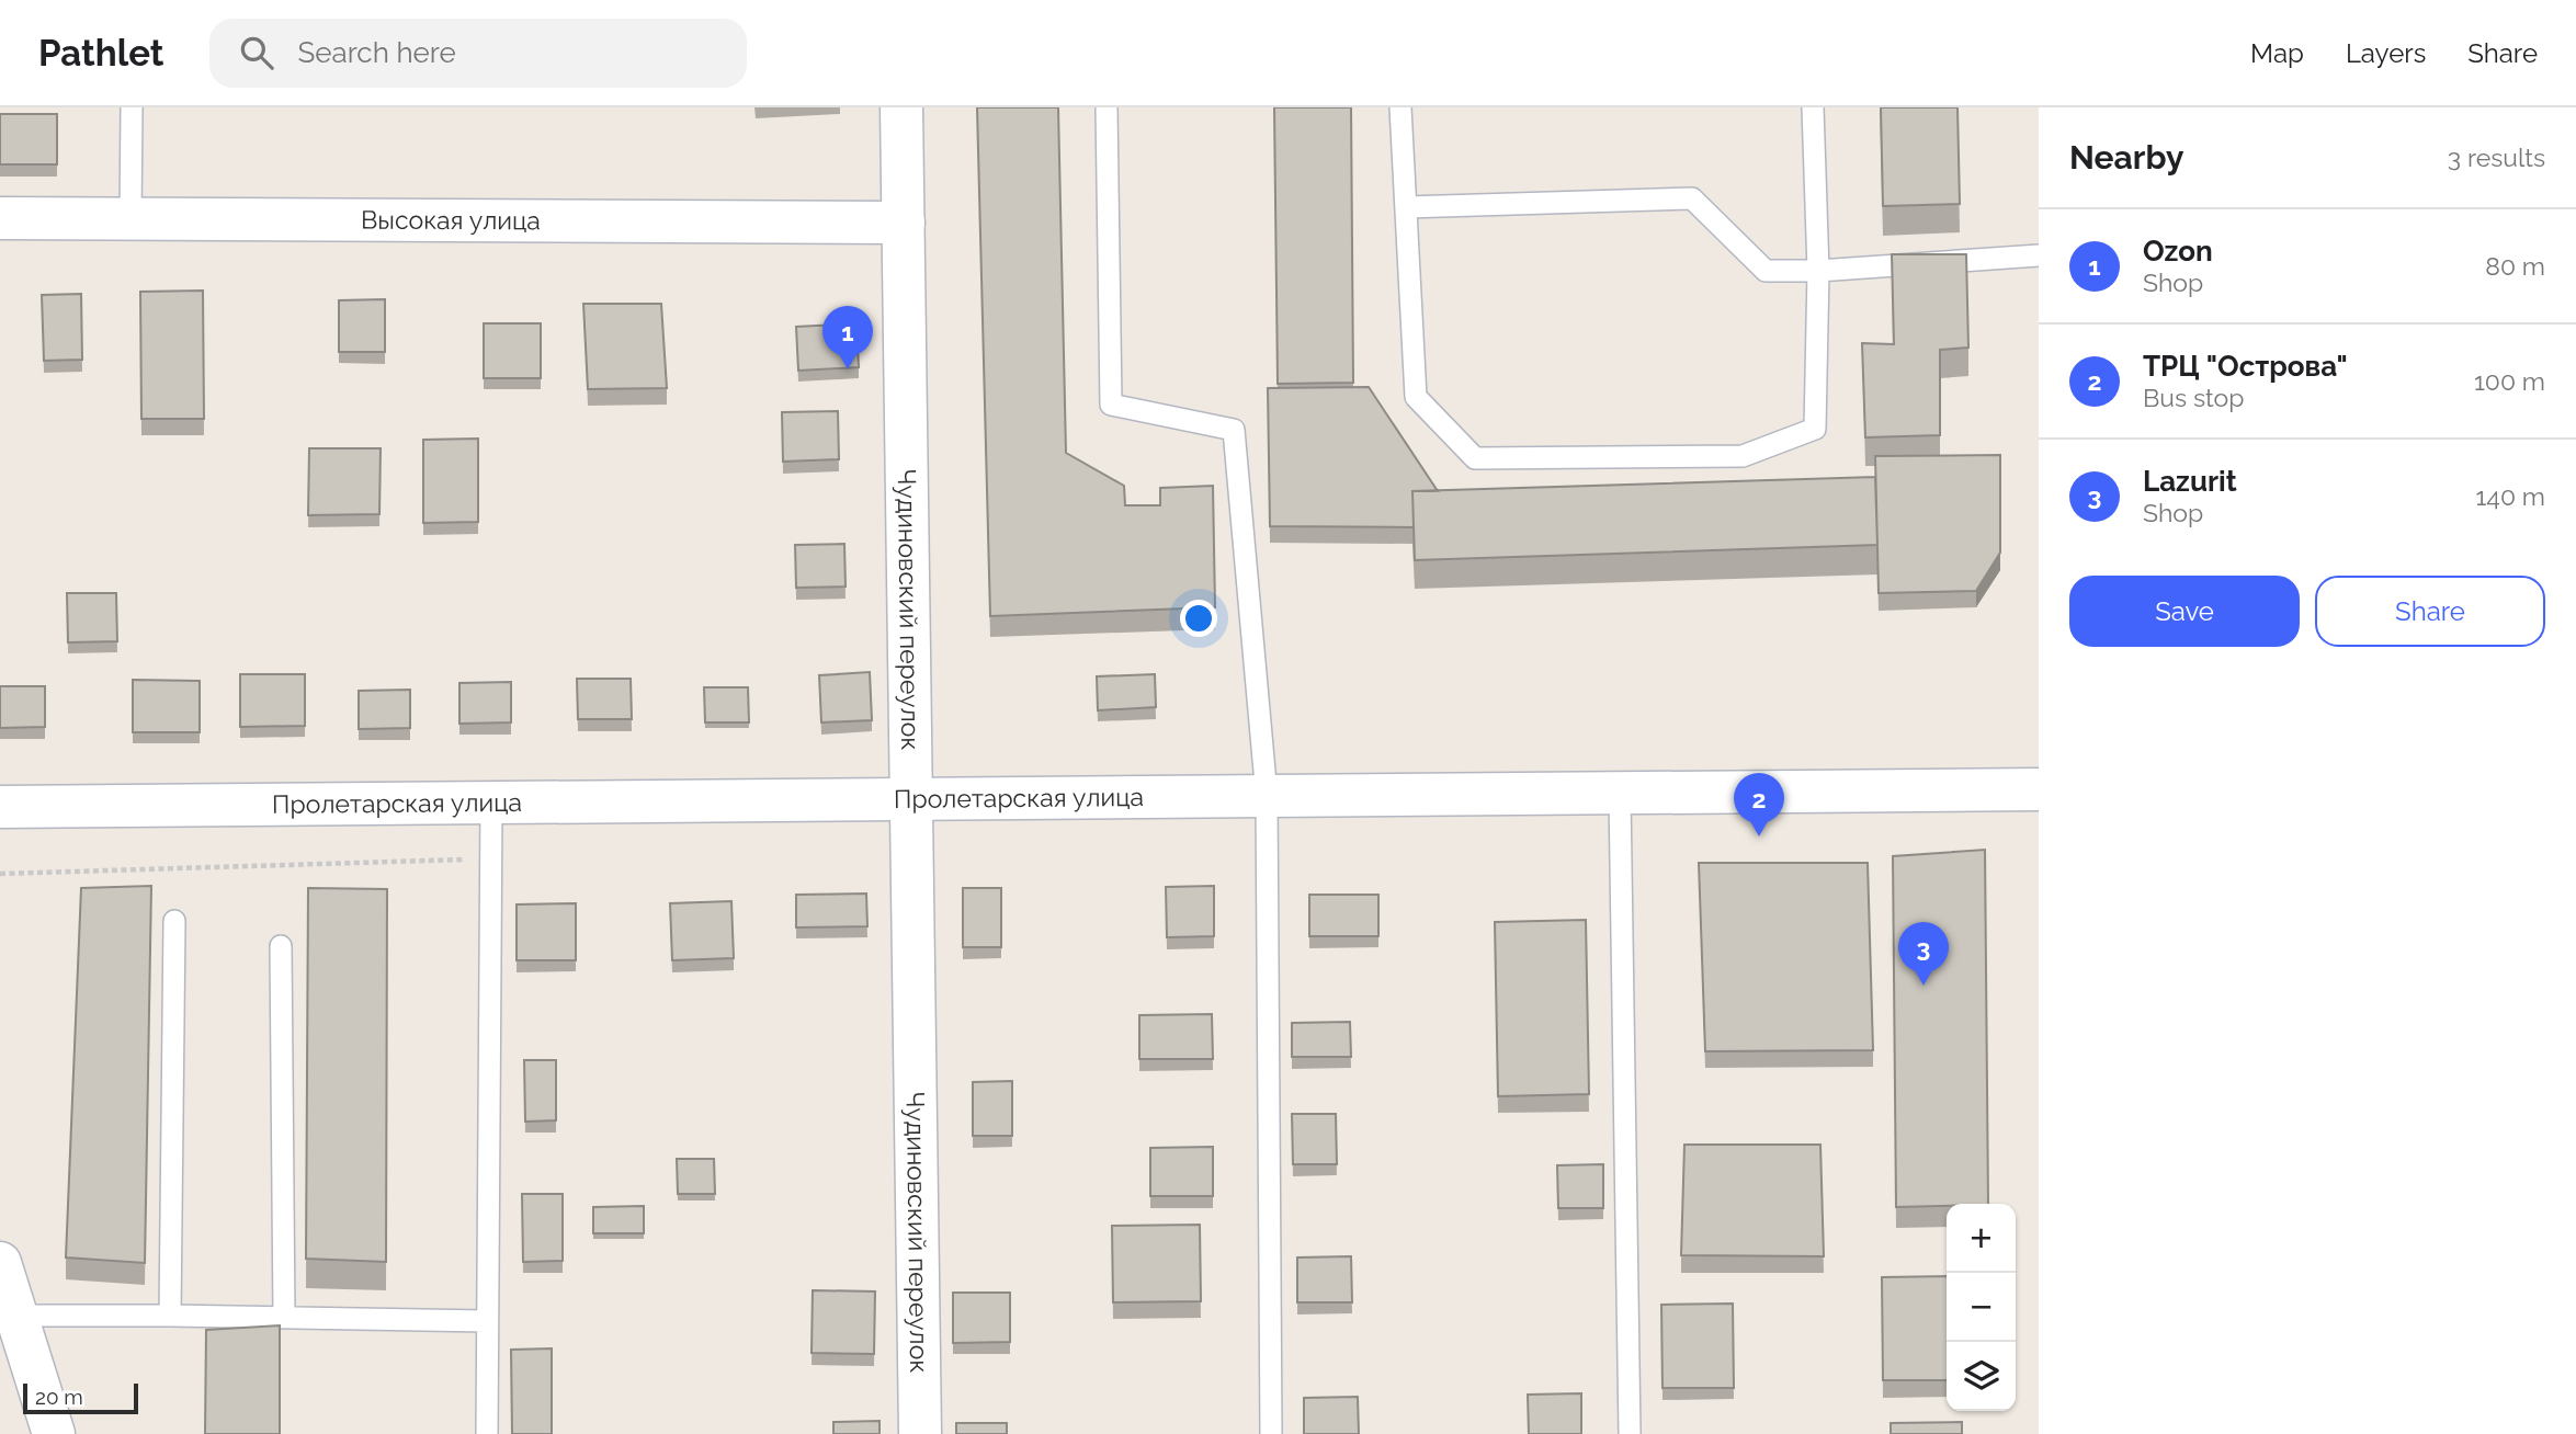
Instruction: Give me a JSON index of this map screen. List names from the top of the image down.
{
  "streets": {
    "street": ["Высокая улица", "Чудиновский переулок", "Пролетарская улица"]
  },
  "crossings": [
    ["Высокая улица", "Чудиновский переулок"],
    ["Чудиновский переулок", "Пролетарская улица"]
  ],
  "scale_bar": "20 m",
  "page": {
    "header": "Pathlet",
    "search": "Search here",
    "nav": ["Map", "Layers", "Share"],
    "heading": ["Nearby", "3 results"],
    "list": [
      {
        "mark": "1",
        "name": "Ozon",
        "note": "Shop",
        "value": "80 m"
      },
      {
        "mark": "2",
        "name": "ТРЦ \"Острова\"",
        "note": "Bus stop",
        "value": "100 m"
      },
      {
        "mark": "3",
        "name": "Lazurit",
        "note": "Shop",
        "value": "140 m"
      }
    ],
    "pins": ["1", "2", "3"],
    "buttons": ["Save", "Share"],
    "map_buttons": ["+", "−"],
    "scale": "20 m"
  }
}
